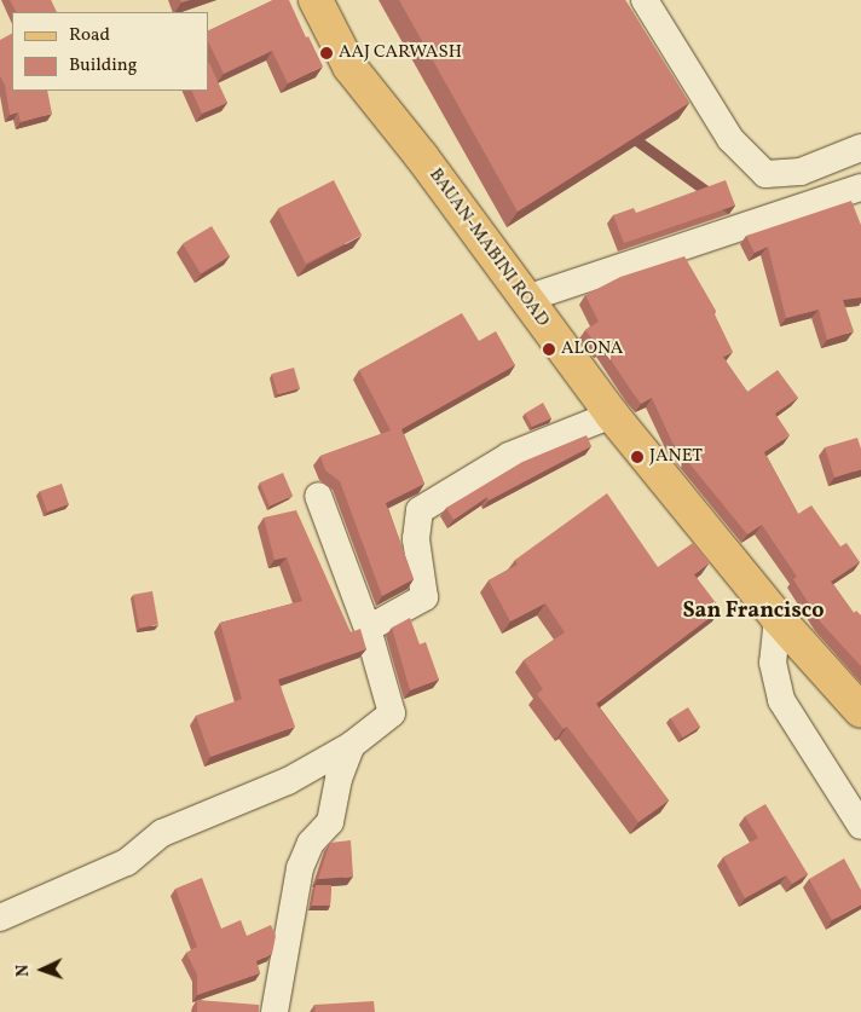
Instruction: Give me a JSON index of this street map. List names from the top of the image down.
{
  "streets": {
    "main road": ["BAUAN-MABINI ROAD"]
  },
  "districts": ["San Francisco"],
  "places": ["AAJ CARWASH", "ALONA", "JANET"],
  "legend": ["Road", "Building"],
  "north": "left"
}
